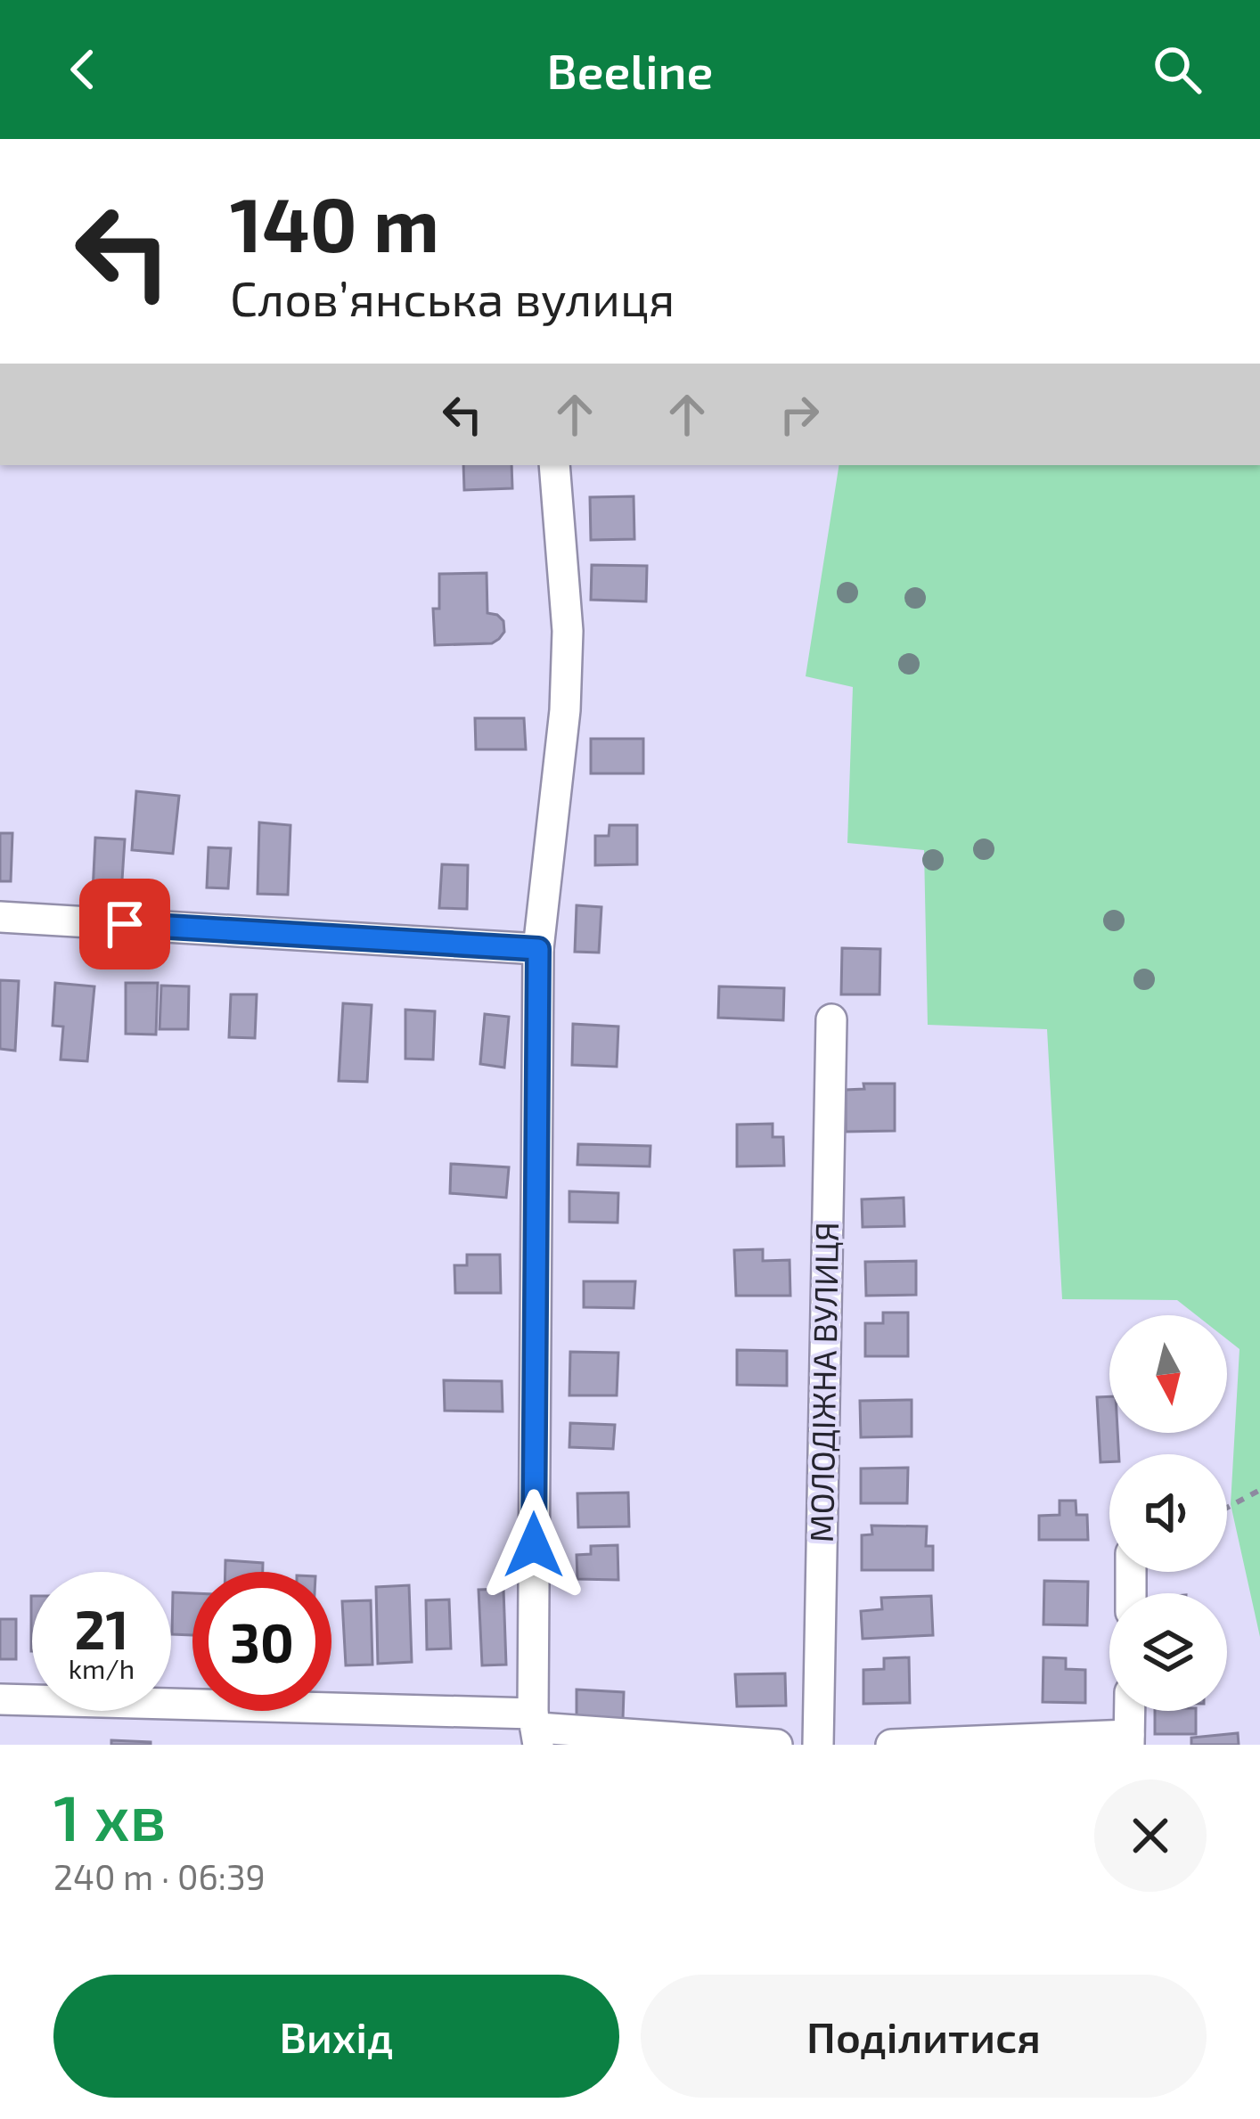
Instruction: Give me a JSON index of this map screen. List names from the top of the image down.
{
  "streets": {
    "street": ["МОЛОДІЖНА ВУЛИЦЯ"]
  },
  "north": "bottom",
  "page": {
    "header": "Beeline",
    "turn": ["140 m", "Словʼянська вулиця"],
    "speed": "21 km/h",
    "limit": "30",
    "heading": ["1 хв", "240 m · 06:39"],
    "buttons": ["Вихід", "Поділитися"]
  }
}
